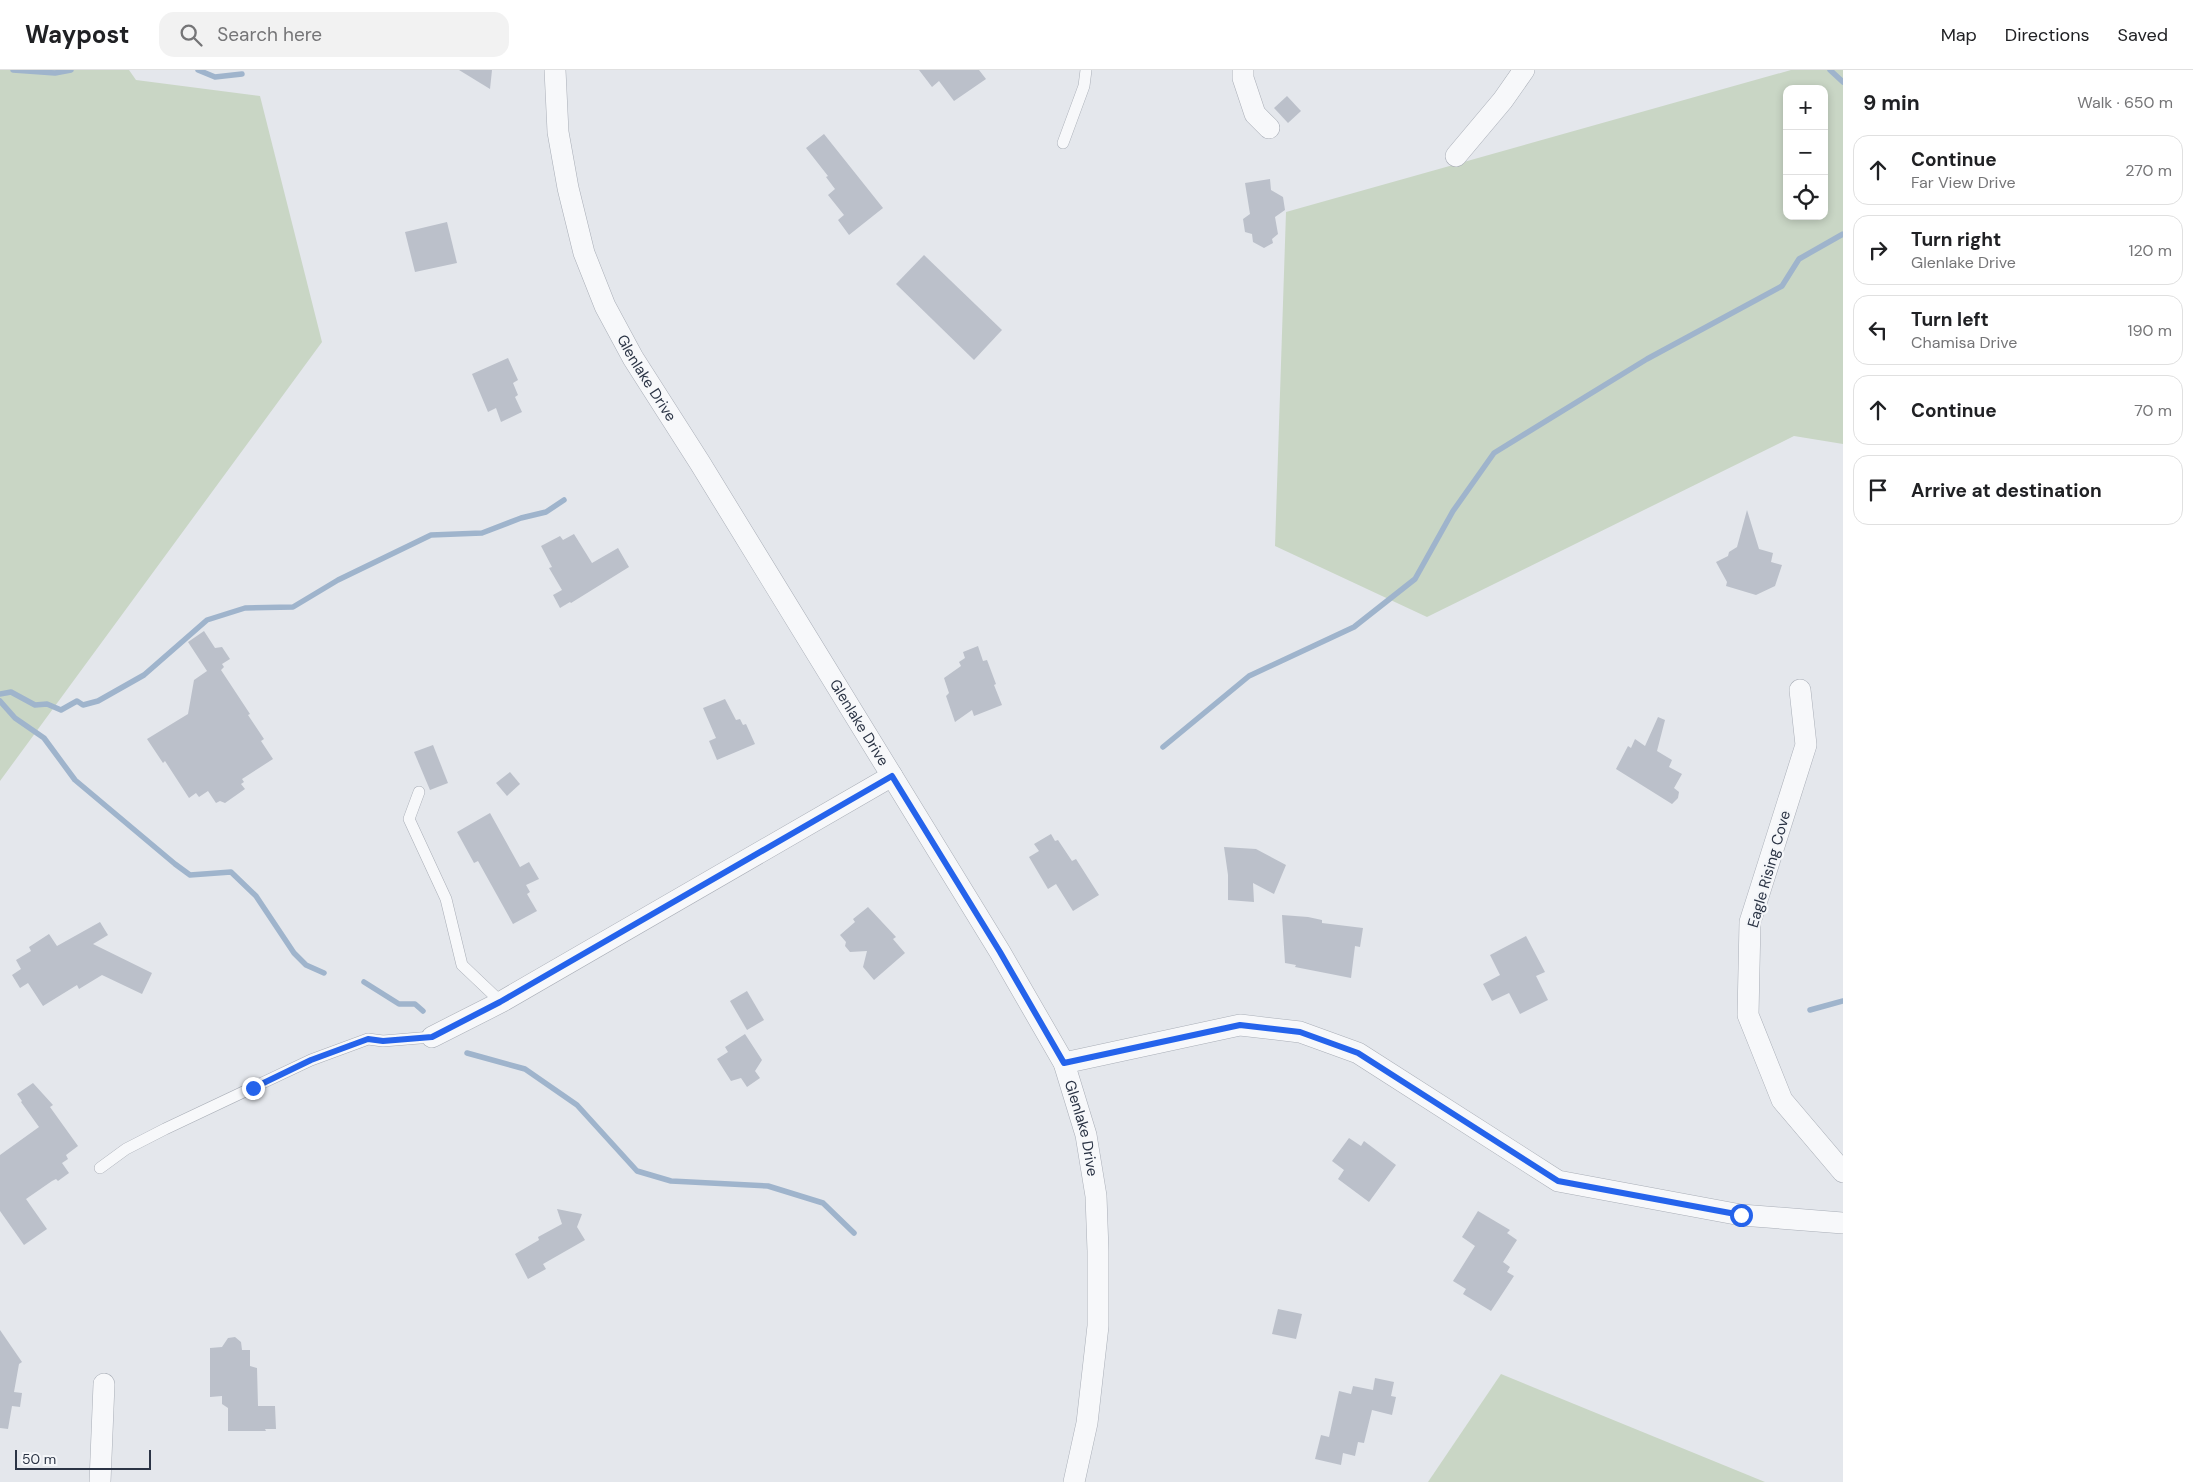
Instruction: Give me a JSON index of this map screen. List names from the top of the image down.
{
  "streets": {
    "street": ["Glenlake Drive", "Eagle Rising Cove"]
  },
  "scale_bar": "50 m",
  "page": {
    "header": "Waypost",
    "search": "Search here",
    "nav": ["Map", "Directions", "Saved"],
    "heading": ["9 min", "Walk · 650 m"],
    "map_buttons": ["+", "−"],
    "list": [
      ["Continue", "Far View Drive", "270 m"],
      ["Turn right", "Glenlake Drive", "120 m"],
      ["Turn left", "Chamisa Drive", "190 m"],
      ["Continue", "70 m"],
      "Arrive at destination"
    ],
    "scale": "50 m"
  }
}
